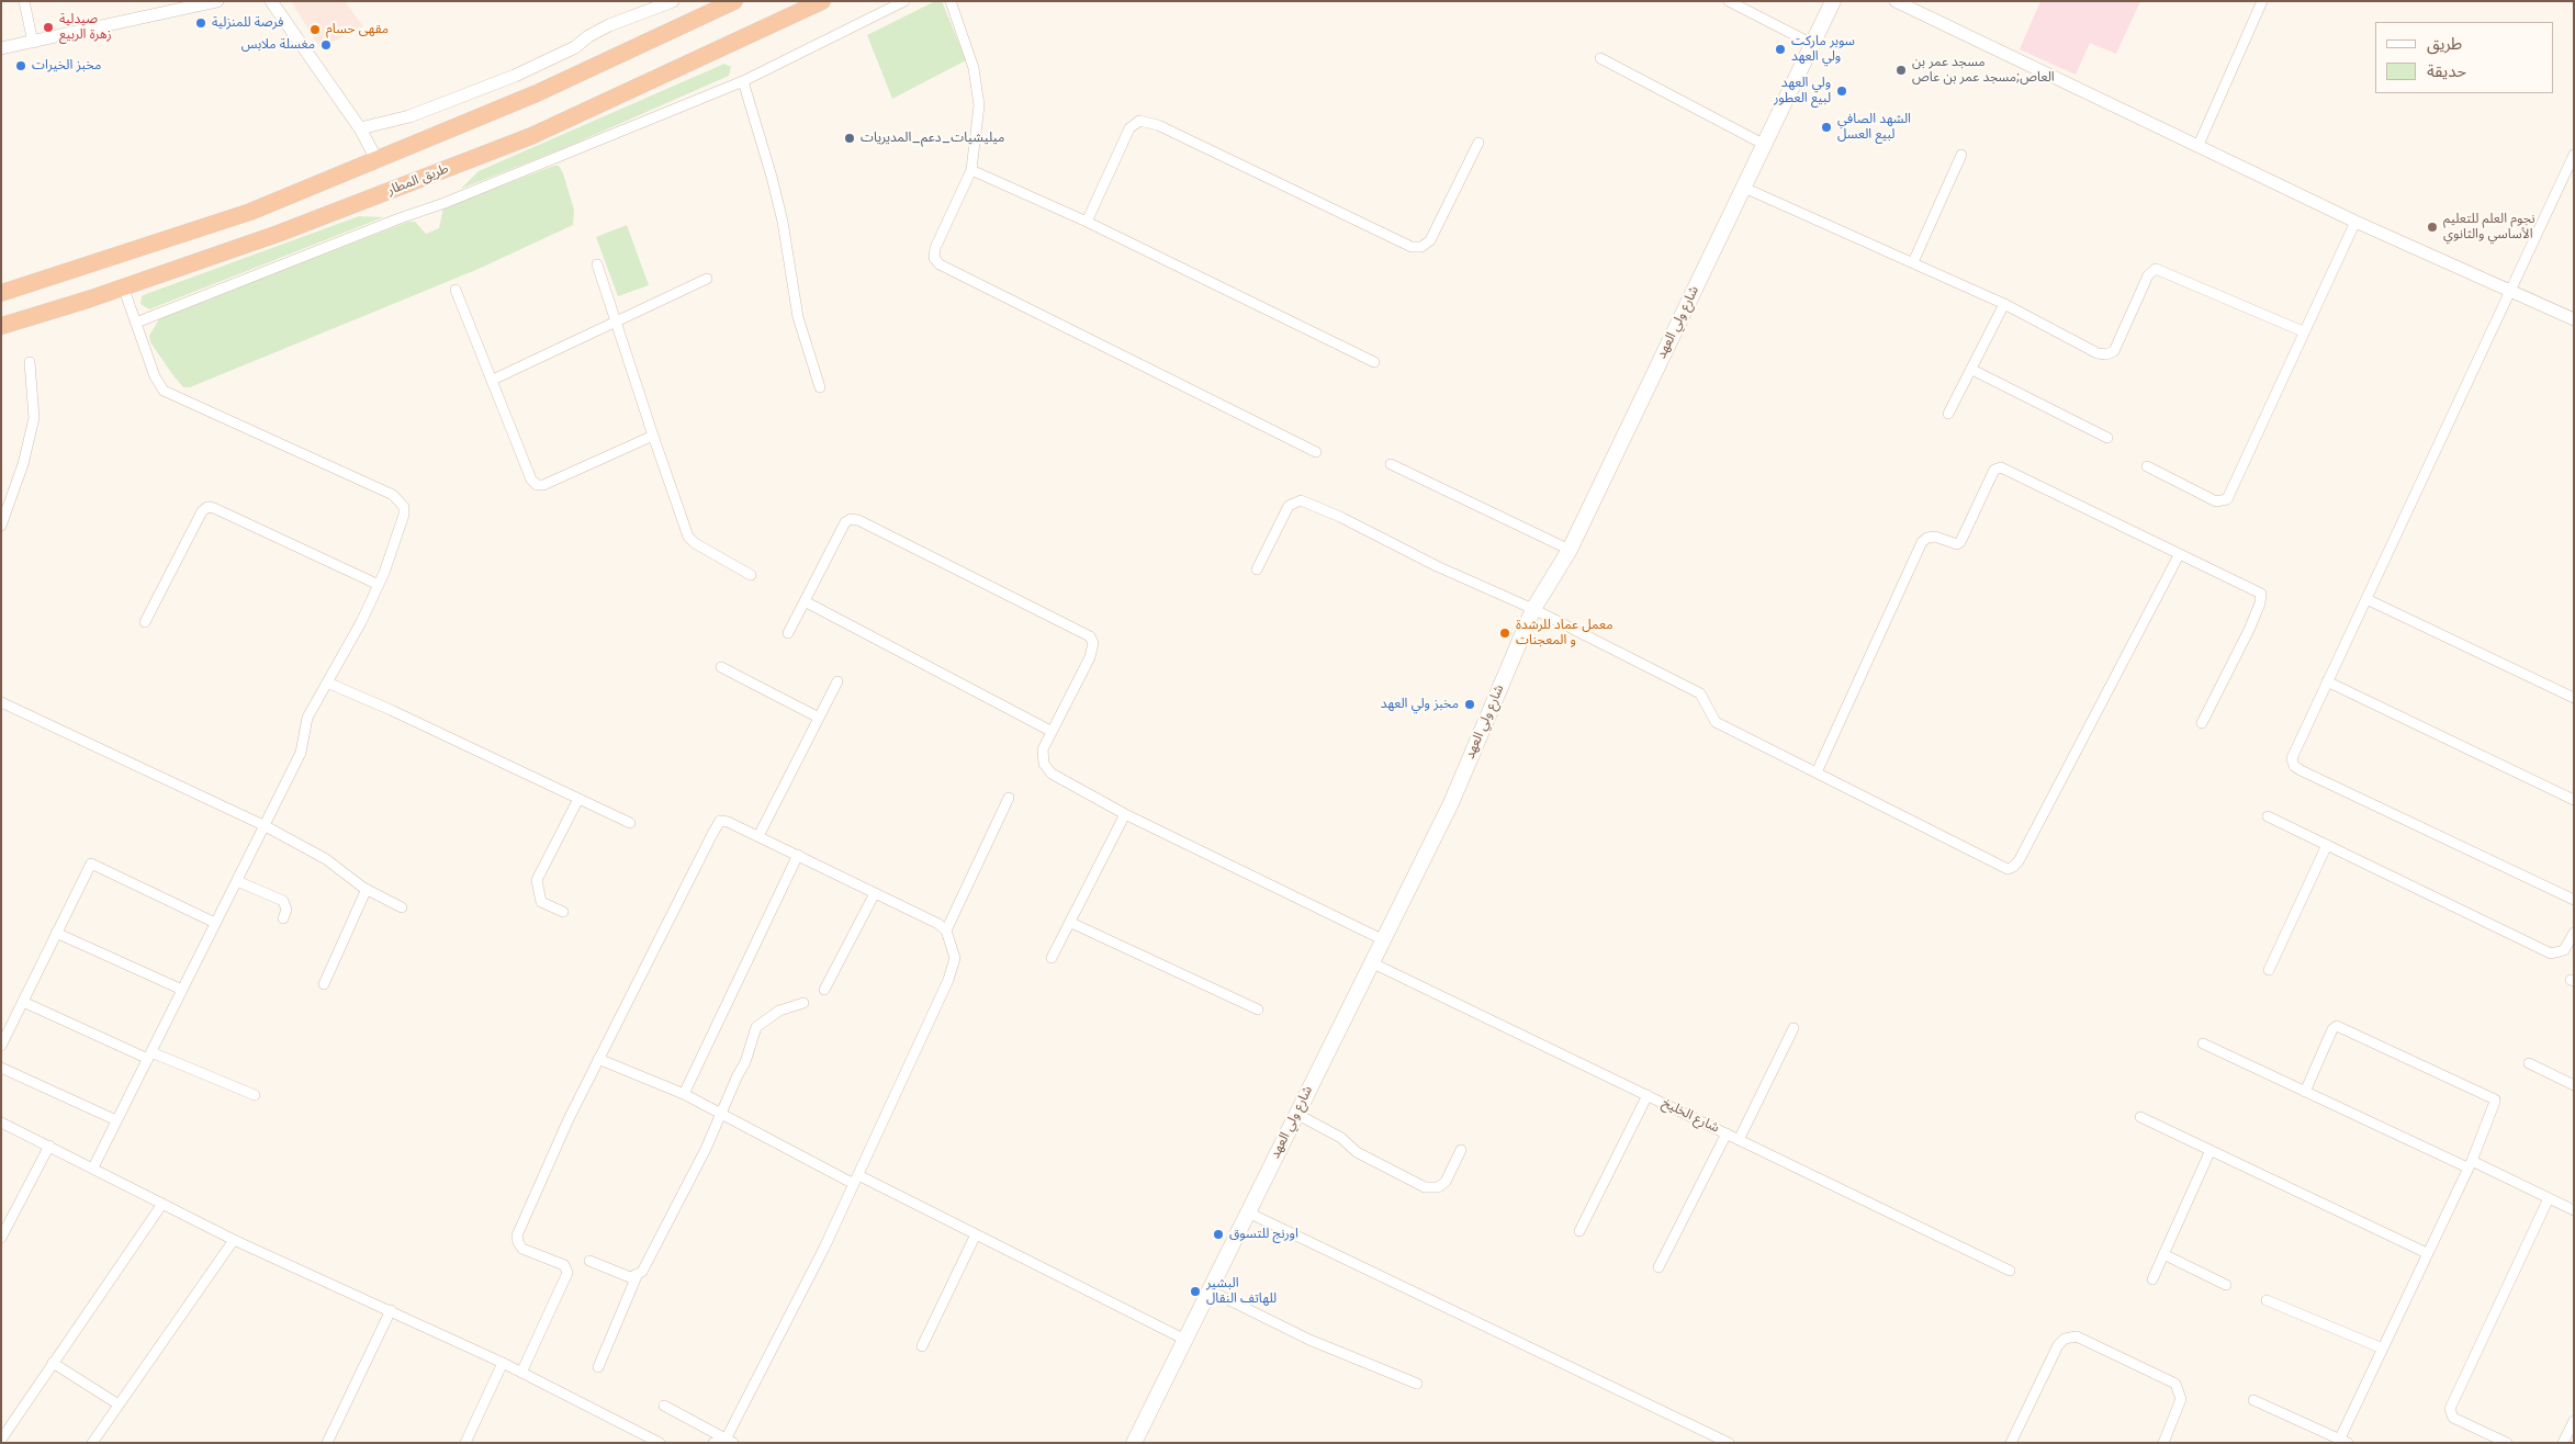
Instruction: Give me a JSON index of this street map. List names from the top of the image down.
{
  "streets": {
    "highway": ["طريق المطار"],
    "main road": ["شارع ولي العهد"],
    "street": ["شارع الخليخ"]
  },
  "crossings": [
    ["شارع ولي العهد", "شارع الخليخ"]
  ],
  "places": [
    "فرصة للمنزلية",
    "صيدلية زهرة الربيع",
    "مقهى حسام",
    "مغسلة ملابس",
    "سوبر ماركت ولي العهد",
    "مخبز الخيرات",
    "مسجد عمر بن العاص;مسجد عمر بن عاص",
    "ولي العهد لبيع العطور",
    "الشهد الصافي لبيع العسل",
    "ميليشيات_دعم_المديريات",
    "نجوم العلم للتعليم الأساسي والثانوي",
    "معمل عماد للرشدة و المعجنات",
    "مخبز ولي العهد",
    "اورنج للتسوق",
    "البشير للهاتف النقال"
  ],
  "legend": ["طريق", "حديقة"]
}
